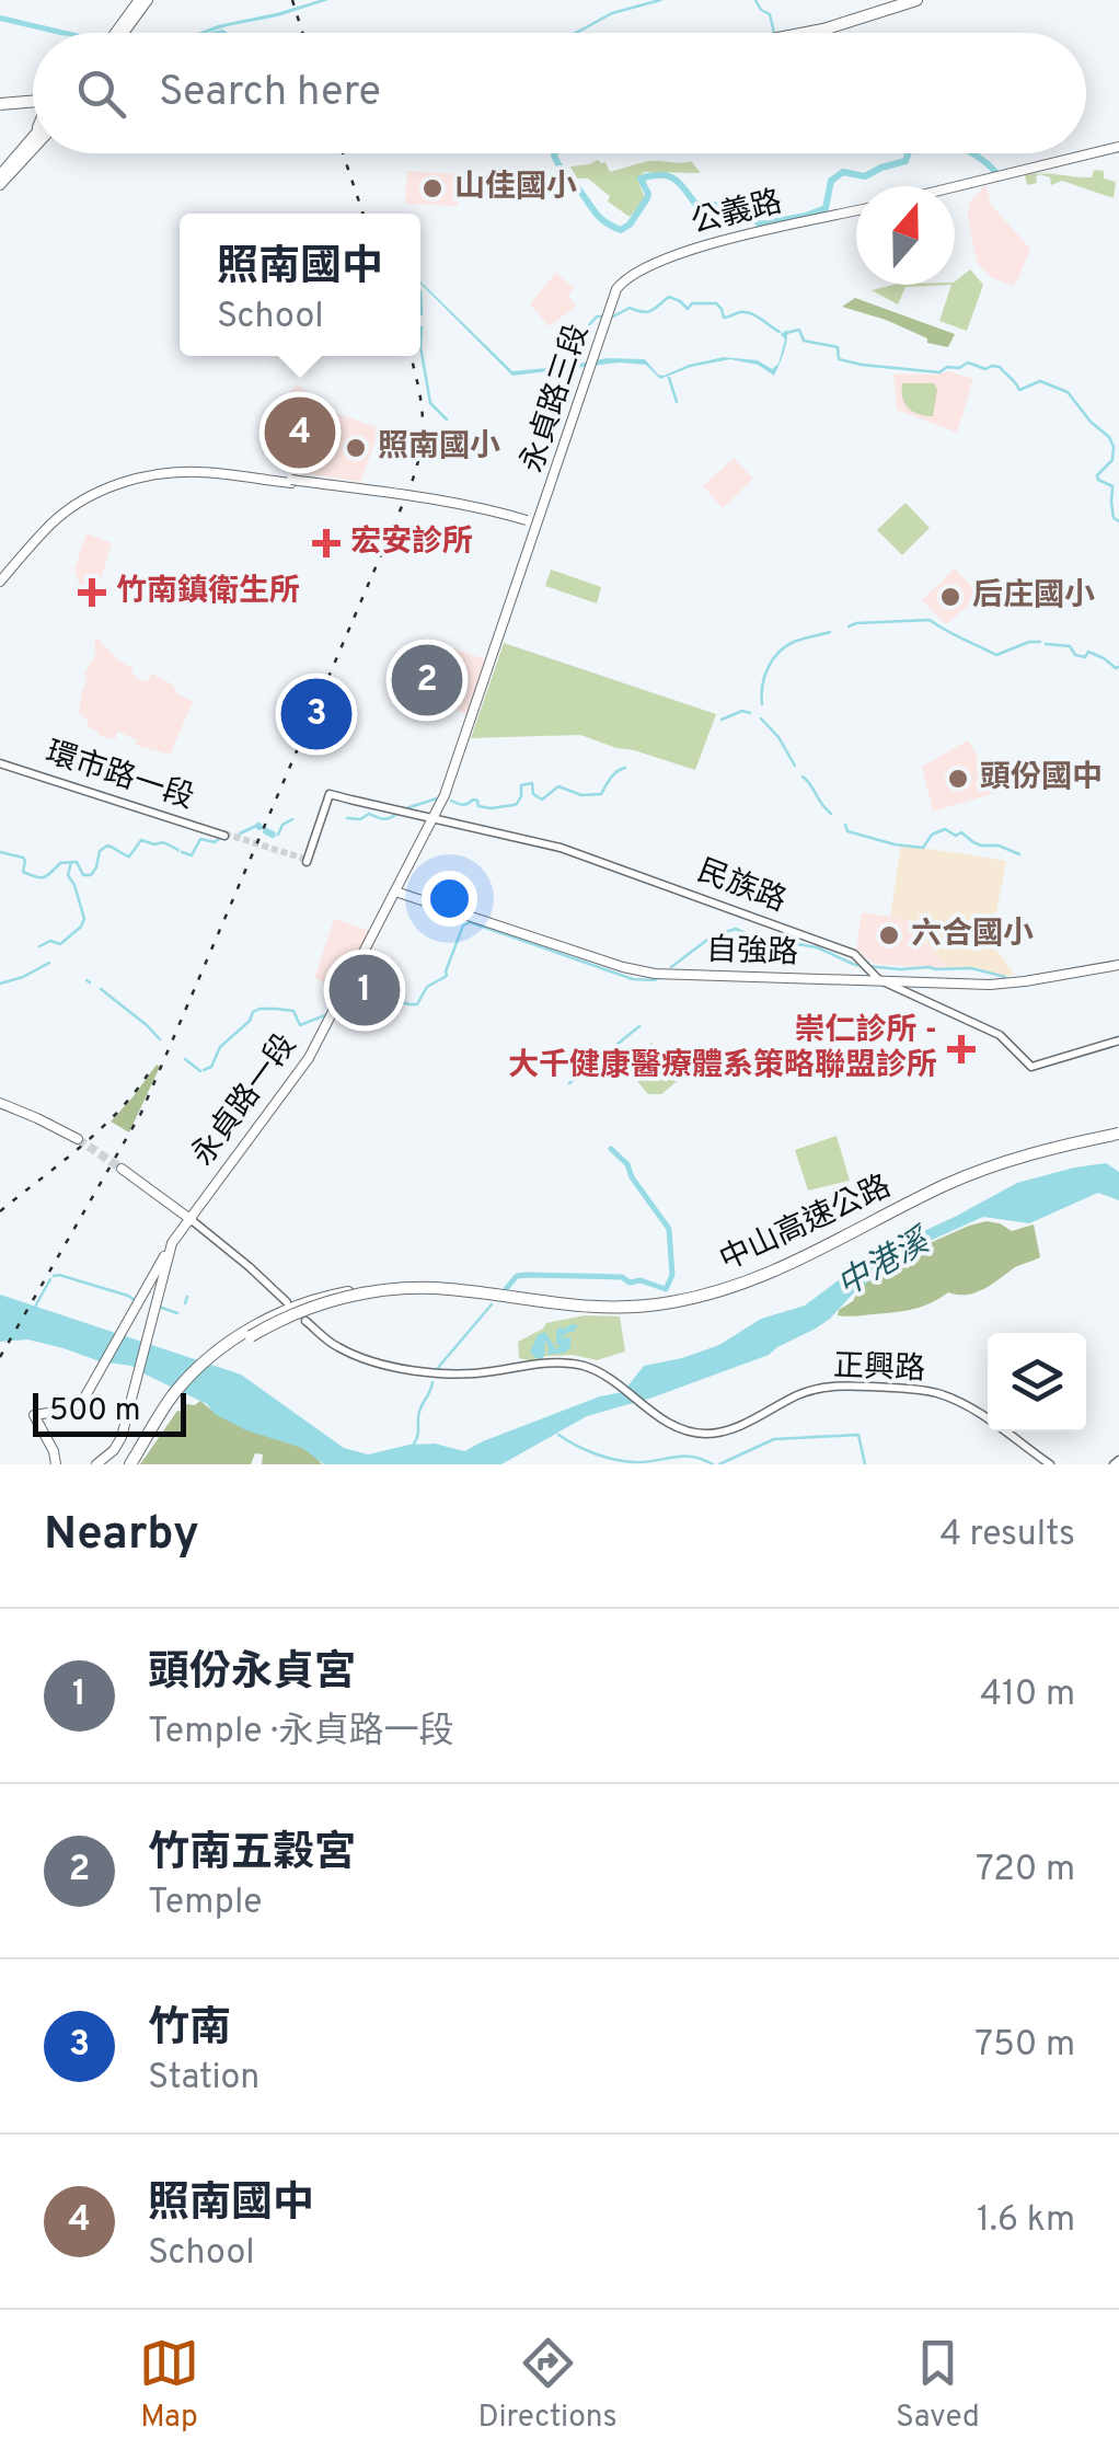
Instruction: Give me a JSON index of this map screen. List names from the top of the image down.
{
  "streets": {
    "highway": ["中山高速公路"],
    "main road": [
      "公義路",
      "永貞路三段",
      "環市路一段",
      "民族路",
      "自強路",
      "永貞路一段",
      "正興路"
    ]
  },
  "crossings": [
    ["公義路", "永貞路三段"],
    ["永貞路三段", "民族路"],
    ["永貞路三段", "永貞路一段"],
    ["民族路", "自強路"],
    ["民族路", "永貞路一段"],
    ["自強路", "永貞路一段"]
  ],
  "water": ["中港溪"],
  "places": {
    "other": [
      "山佳國小",
      "照南國小",
      "后庄國小",
      "頭份國中",
      "六合國小"
    ],
    "health": ["宏安診所", "竹南鎮衛生所", "崇仁診所 - 大千健康醫療體系策略聯盟診所"]
  },
  "scale_bar": "500 m",
  "north": "top",
  "page": {
    "search": "Search here",
    "popup": ["照南國中", "School"],
    "pins": [
      "4",
      "2",
      "3",
      "1"
    ],
    "scale": "500 m",
    "heading": ["Nearby", "4 results"],
    "list": [
      {
        "mark": "1",
        "name": "頭份永貞宮",
        "note": "Temple · 永貞路一段",
        "value": "410 m"
      },
      {
        "mark": "2",
        "name": "竹南五穀宮",
        "note": "Temple",
        "value": "720 m"
      },
      {
        "mark": "3",
        "name": "竹南",
        "note": "Station",
        "value": "750 m"
      },
      {
        "mark": "4",
        "name": "照南國中",
        "note": "School",
        "value": "1.6 km"
      }
    ],
    "nav": ["Map", "Directions", "Saved"]
  }
}
